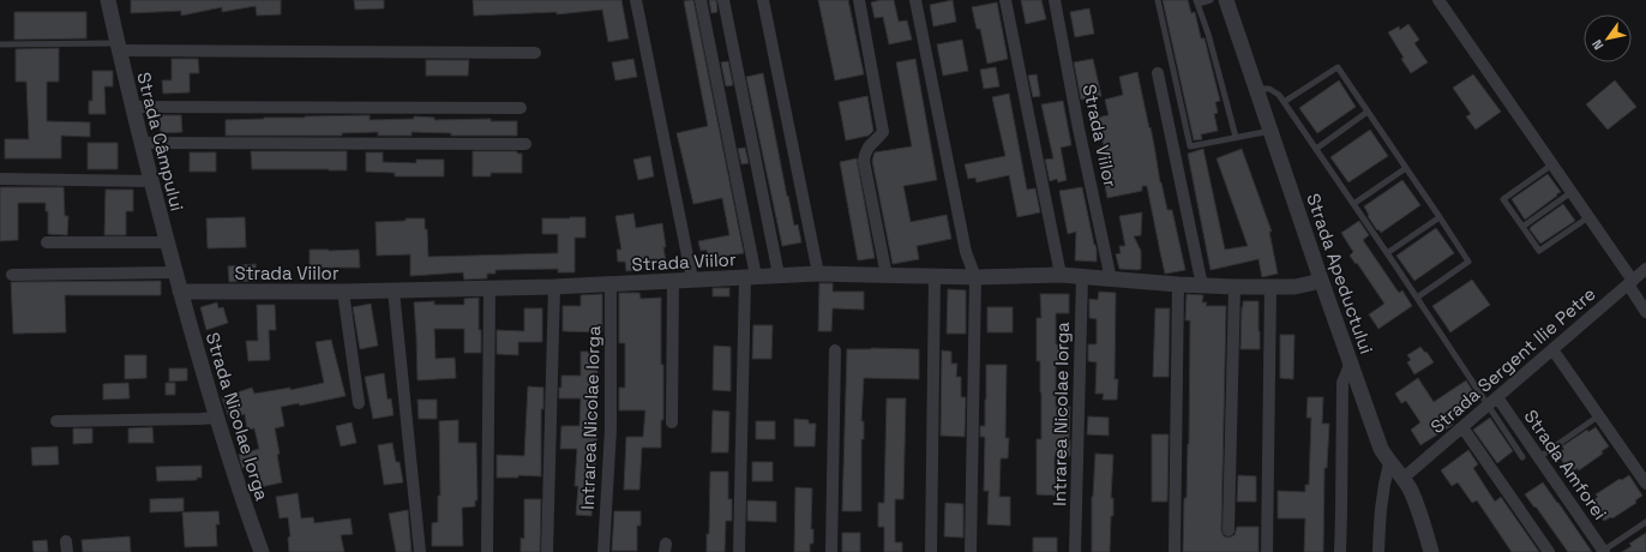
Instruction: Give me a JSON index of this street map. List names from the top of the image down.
{
  "streets": {
    "street": [
      "Strada Viilor",
      "Strada Câmpului",
      "Strada Apeductului",
      "Strada Sergent Ilie Petre",
      "Intrarea Nicolae Iorga",
      "Strada Nicolae Iorga",
      "Strada Amforei"
    ]
  },
  "crossings": [
    ["Strada Viilor", "Strada Câmpului"],
    ["Strada Viilor", "Strada Apeductului"],
    ["Strada Viilor", "Intrarea Nicolae Iorga"],
    ["Strada Viilor", "Strada Nicolae Iorga"],
    ["Strada Câmpului", "Strada Nicolae Iorga"],
    ["Strada Apeductului", "Strada Sergent Ilie Petre"],
    ["Strada Sergent Ilie Petre", "Strada Amforei"]
  ],
  "north": "bottom left"
}
